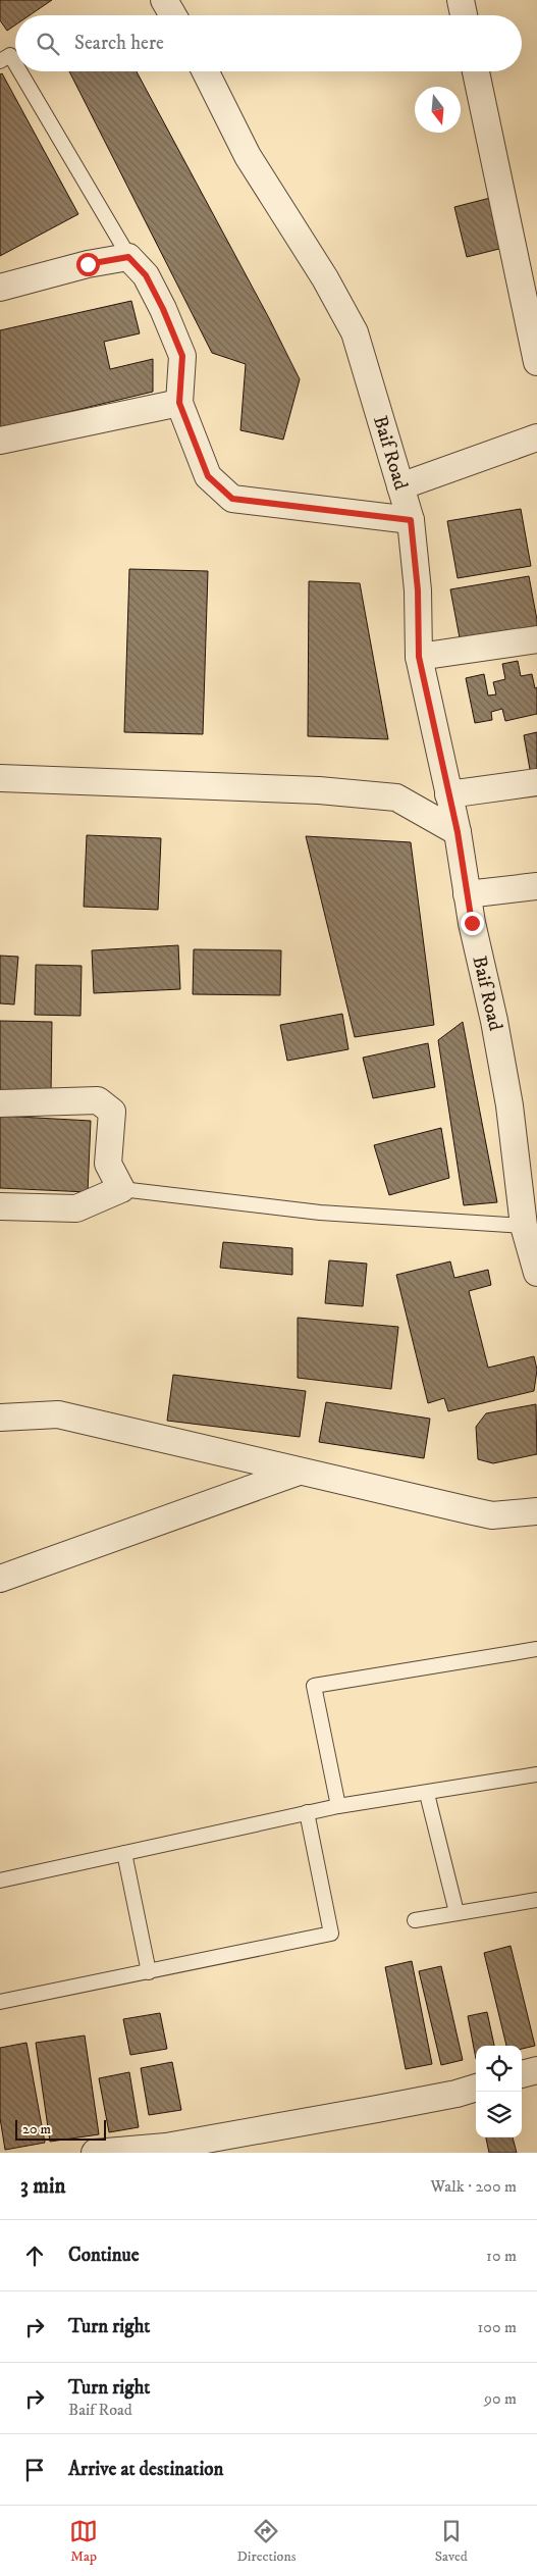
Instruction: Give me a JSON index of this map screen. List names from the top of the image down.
{
  "streets": {
    "street": ["Baif Road"]
  },
  "scale_bar": "20 m",
  "north": "bottom",
  "page": {
    "search": "Search here",
    "scale": "20 m",
    "heading": ["3 min", "Walk · 200 m"],
    "list": [
      ["Continue", "10 m"],
      ["Turn right", "100 m"],
      ["Turn right", "Baif Road", "90 m"],
      "Arrive at destination"
    ],
    "nav": ["Map", "Directions", "Saved"]
  }
}
